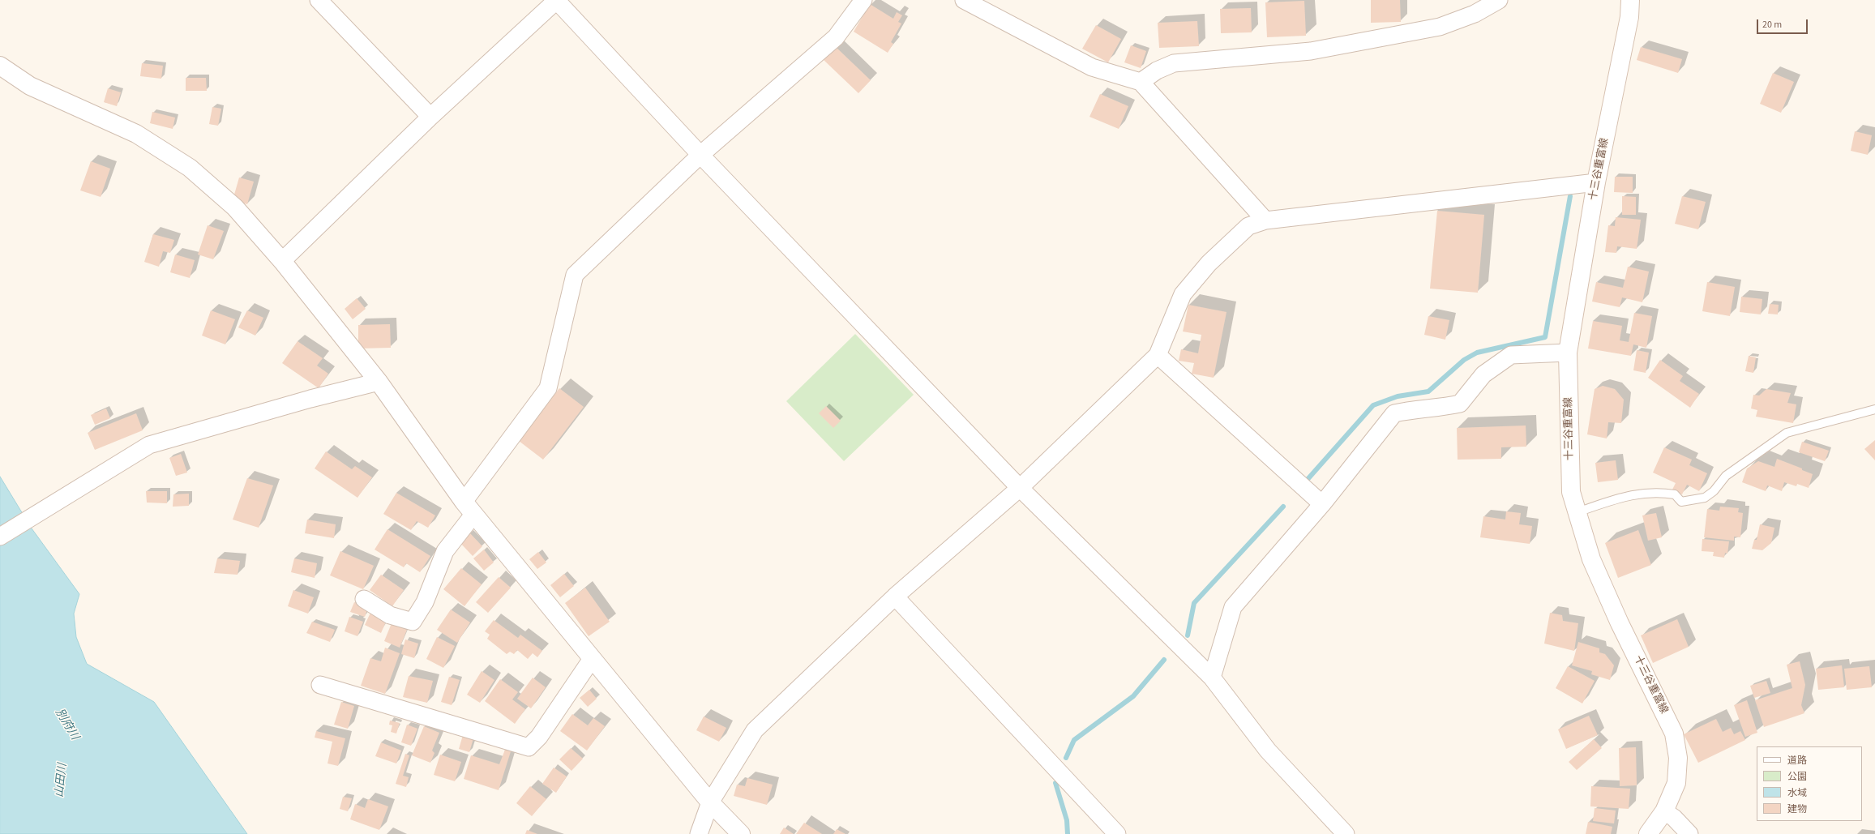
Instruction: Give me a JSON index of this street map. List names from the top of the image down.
{
  "streets": {
    "street": ["十三谷重富線"]
  },
  "water": ["別府川", "山田川"],
  "legend": [
    "道路",
    "公園",
    "水域",
    "建物"
  ],
  "scale_bar": "20 m"
}
